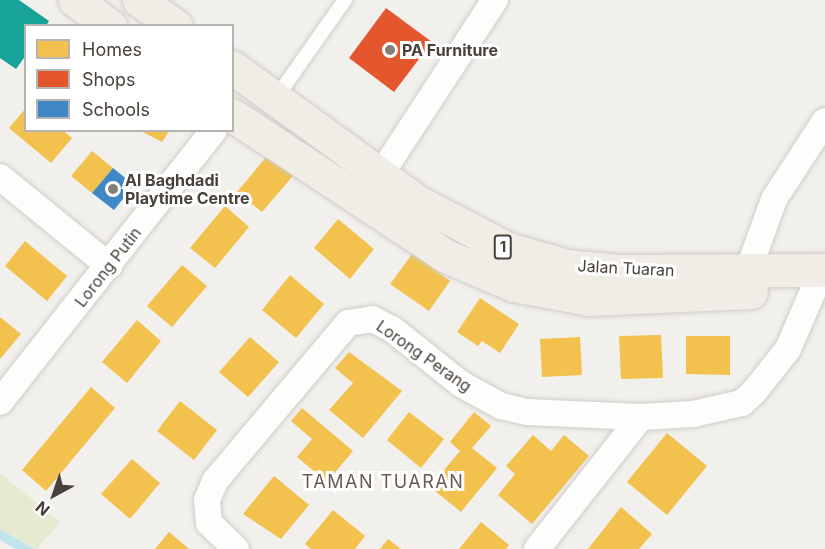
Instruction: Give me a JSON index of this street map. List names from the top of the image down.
{
  "streets": {
    "main road": ["1", "Jalan Tuaran"],
    "street": ["Lorong Putin", "Lorong Perang"]
  },
  "crossings": [
    ["Jalan Tuaran", "Lorong Perang"]
  ],
  "districts": ["TAMAN TUARAN"],
  "places": ["PA Furniture", "Al Baghdadi Playtime Centre"],
  "legend": ["Homes", "Shops", "Schools"],
  "north": "bottom left"
}
